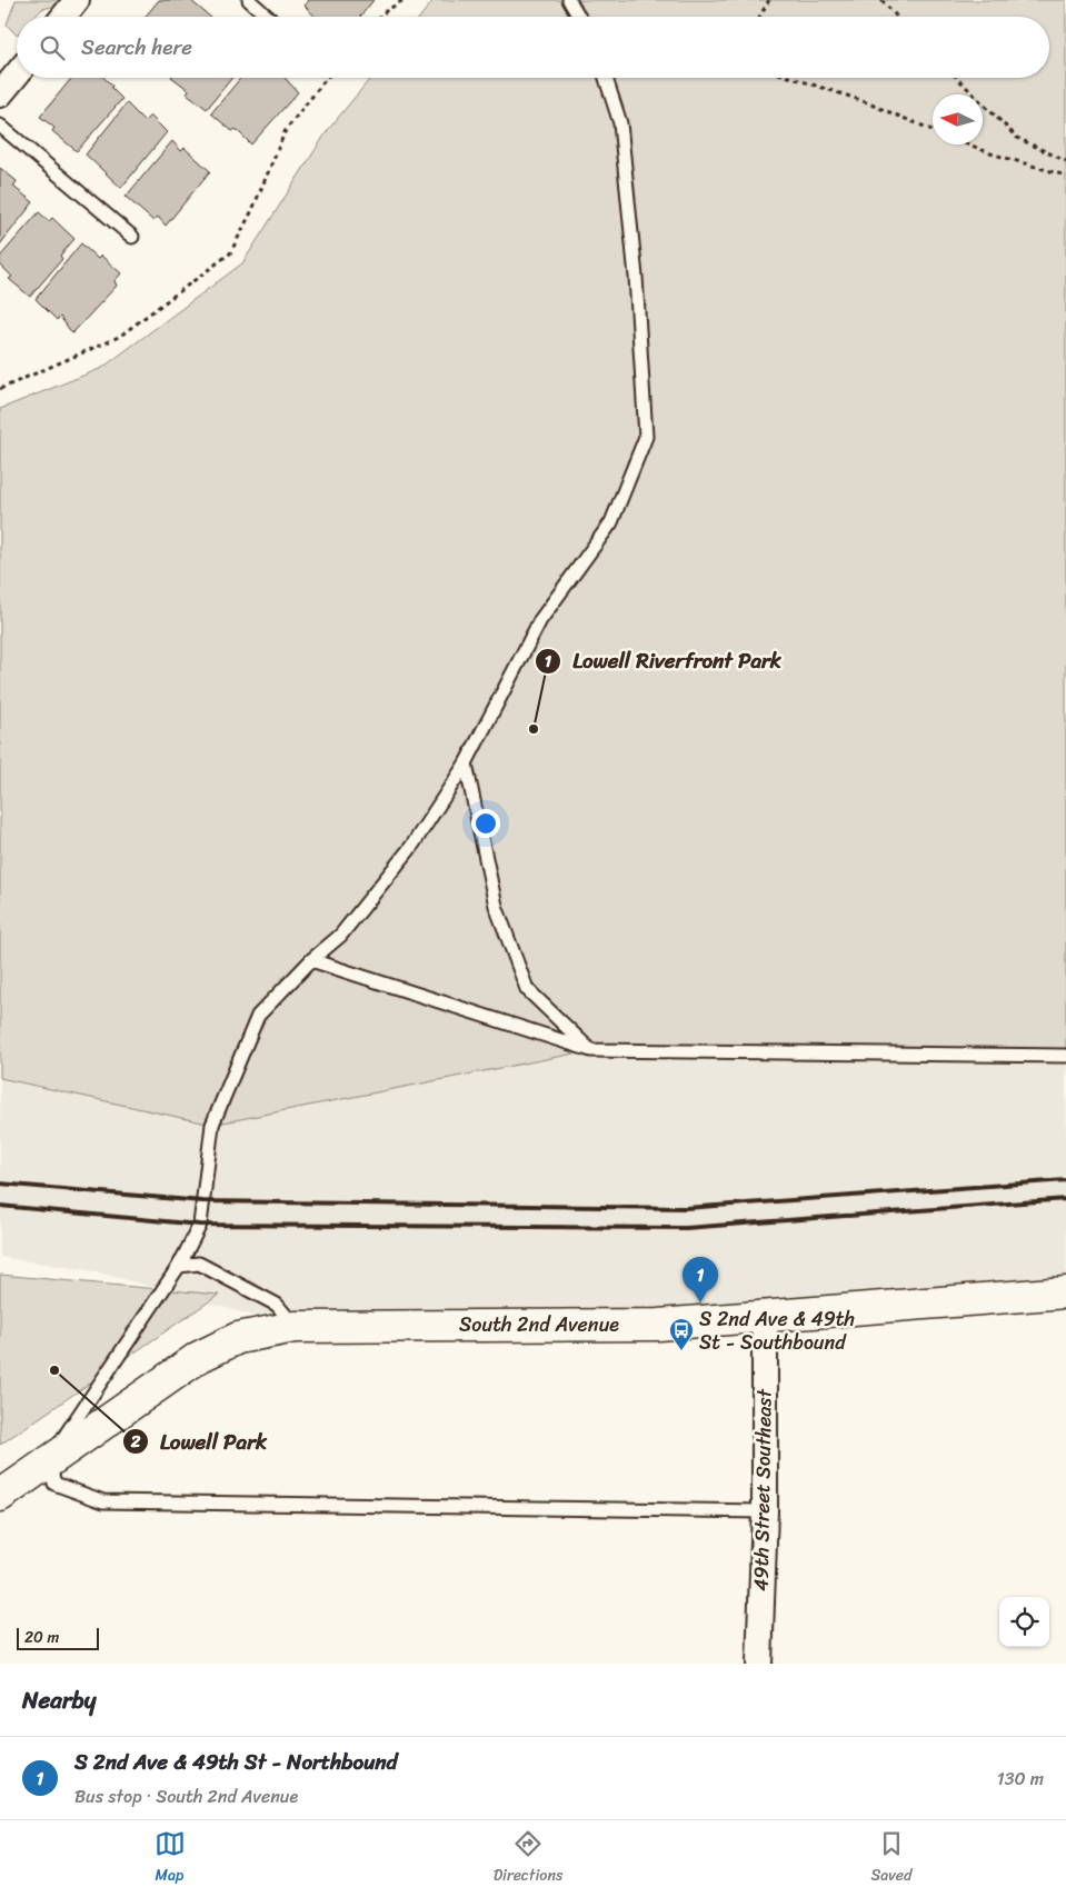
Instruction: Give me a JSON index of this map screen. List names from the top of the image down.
{
  "streets": {
    "street": ["South 2nd Avenue", "49th Street Southeast"]
  },
  "crossings": [
    ["South 2nd Avenue", "49th Street Southeast"]
  ],
  "places": {
    "other": ["Lowell Riverfront Park", "Lowell Park"],
    "bus stop": ["S 2nd Ave & 49th St - Southbound"]
  },
  "scale_bar": "20 m",
  "north": "left",
  "page": {
    "search": "Search here",
    "pins": "1",
    "scale": "20 m",
    "heading": "Nearby",
    "list": [
      {
        "mark": "1",
        "name": "S 2nd Ave & 49th St - Northbound",
        "note": "Bus stop · South 2nd Avenue",
        "value": "130 m"
      }
    ],
    "nav": ["Map", "Directions", "Saved"]
  }
}
